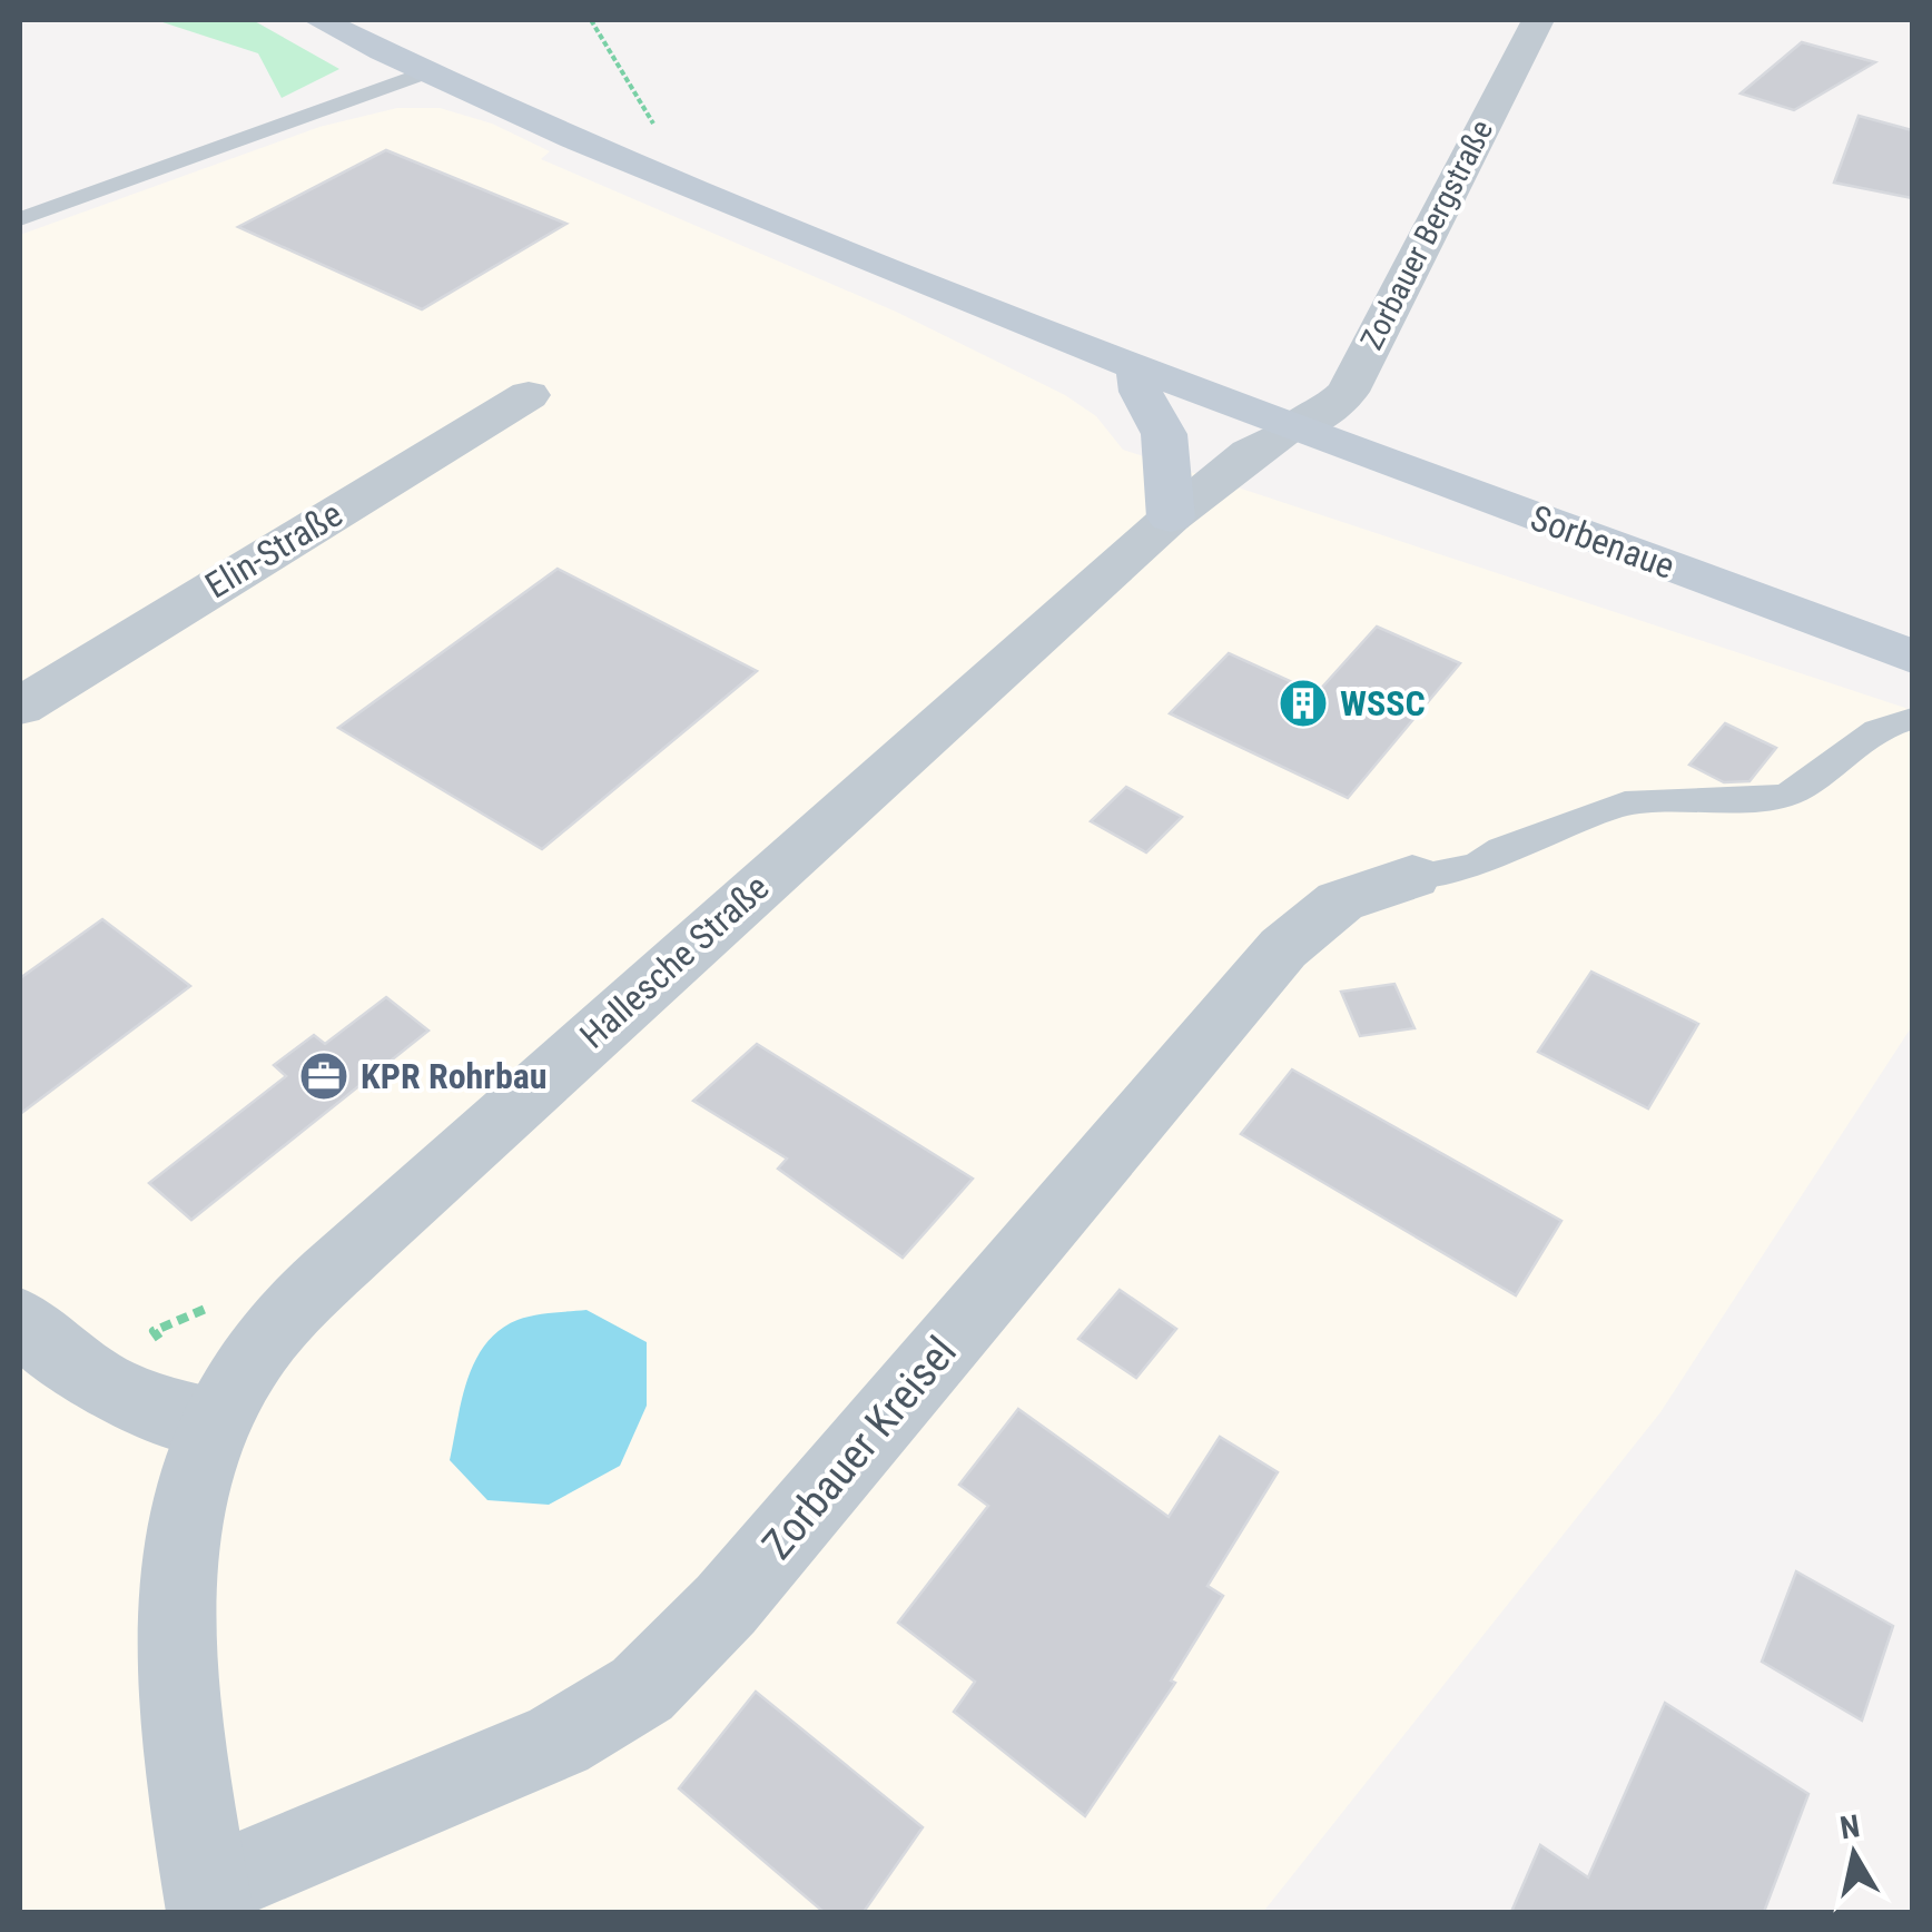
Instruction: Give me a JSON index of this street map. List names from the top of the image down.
{
  "streets": {
    "main road": ["Sorbenaue"],
    "street": [
      "Zorbauer Bergstraße",
      "Elin-Straße",
      "Hallesche Straße",
      "Zorbauer Kreisel"
    ]
  },
  "crossings": [
    ["Zorbauer Bergstraße", "Sorbenaue"],
    ["Zorbauer Bergstraße", "Hallesche Straße"],
    ["Sorbenaue", "Hallesche Straße"],
    ["Hallesche Straße", "Zorbauer Kreisel"]
  ],
  "places": {
    "building": ["WSSC"],
    "office": ["KPR Rohrbau"]
  },
  "north": "top"
}
